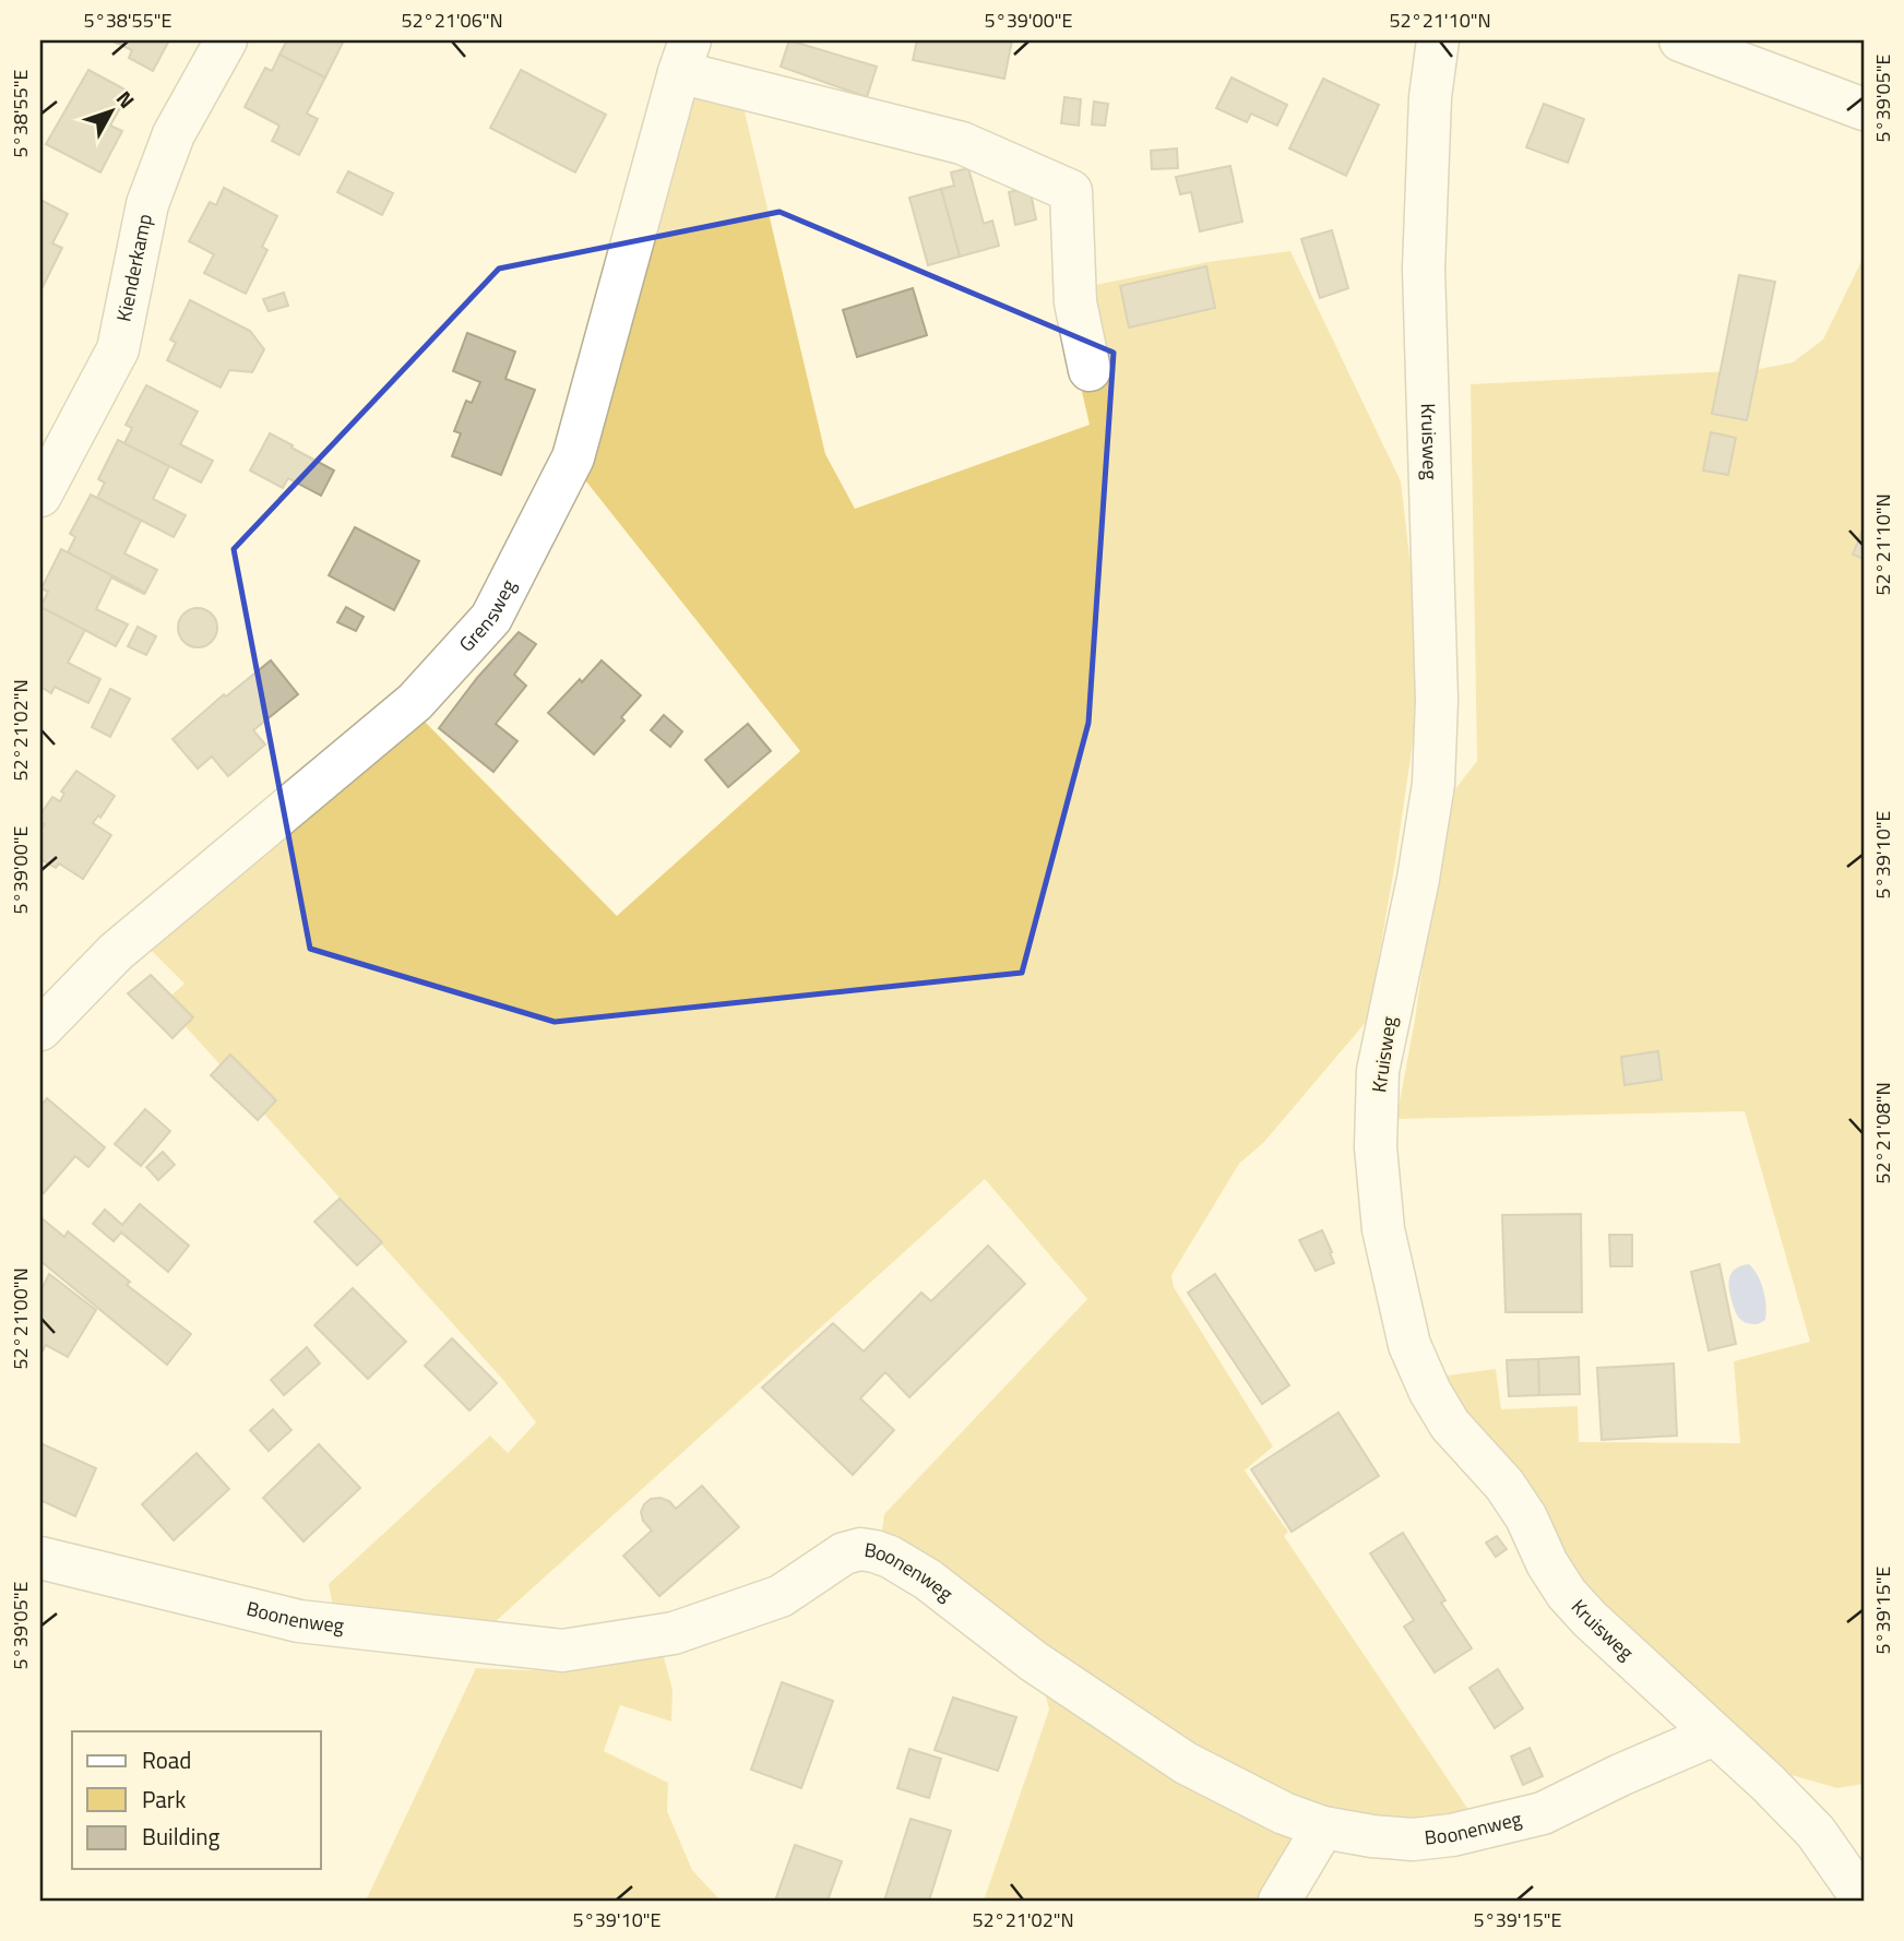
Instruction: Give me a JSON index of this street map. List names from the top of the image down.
{
  "streets": {
    "street": [
      "Kienderkamp",
      "Kruisweg",
      "Grensweg",
      "Boonenweg"
    ]
  },
  "crossings": [
    ["Kruisweg", "Boonenweg"]
  ],
  "legend": ["Road", "Park", "Building"],
  "north": "top right",
  "coordinates": [
    "5°38'55\"E",
    "52°21'06\"N",
    "5°39'00\"E",
    "52°21'10\"N",
    "5°39'05\"E",
    "52°21'02\"N",
    "5°39'10\"E",
    "52°21'08\"N",
    "52°21'00\"N",
    "5°39'15\"E"
  ]
}
